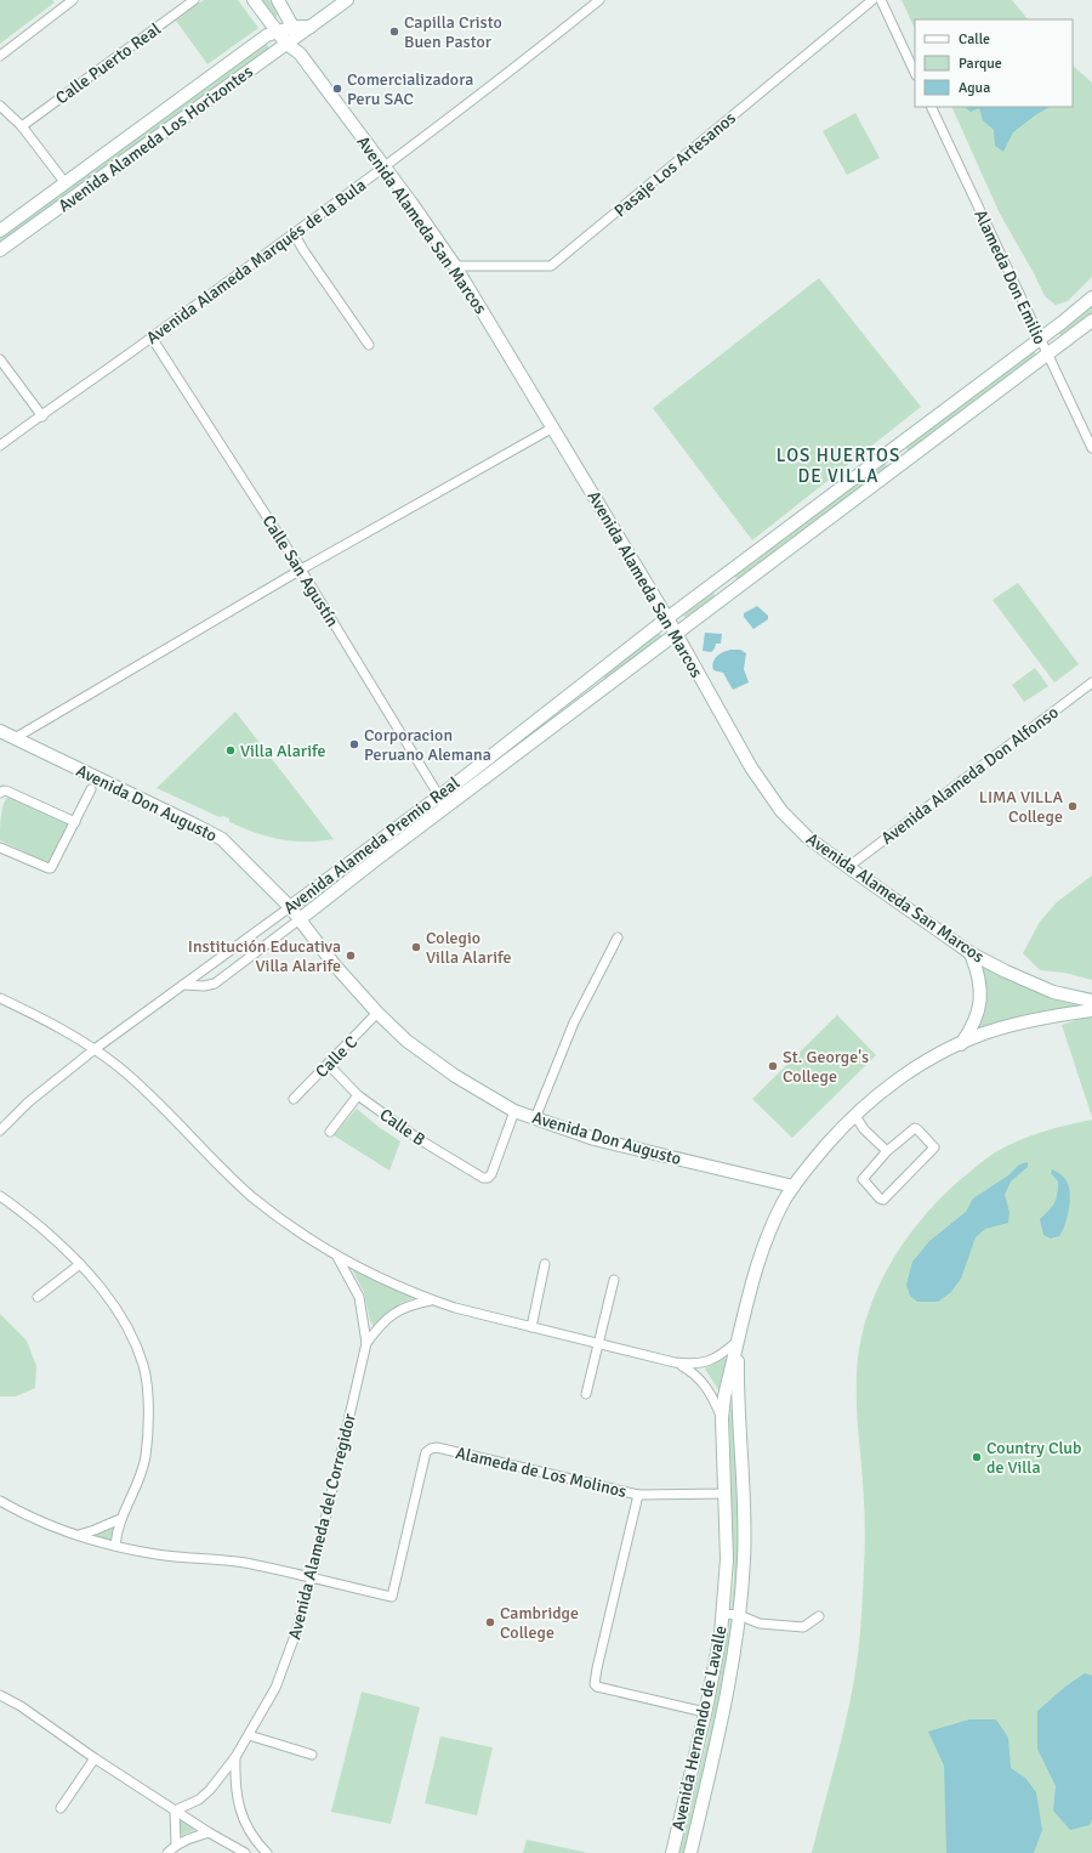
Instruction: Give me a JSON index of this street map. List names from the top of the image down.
{
  "streets": {
    "street": [
      "Calle Puerto Real",
      "Avenida Alameda Los Horizontes",
      "Pasaje Los Artesanos",
      "Avenida Alameda San Marcos",
      "Avenida Alameda Marqués de la Bula",
      "Alameda Don Emilio",
      "Calle San Agustín",
      "Avenida Alameda Don Alfonso",
      "Avenida Don Augusto",
      "Avenida Alameda Premio Real",
      "Calle C",
      "Calle B",
      "Alameda de Los Molinos",
      "Avenida Alameda del Corregidor",
      "Avenida Hernando de Lavalle"
    ]
  },
  "crossings": [
    ["Avenida Alameda Los Horizontes", "Avenida Alameda San Marcos"],
    ["Pasaje Los Artesanos", "Avenida Alameda San Marcos"],
    ["Avenida Alameda San Marcos", "Avenida Alameda Marqués de la Bula"],
    ["Avenida Alameda San Marcos", "Avenida Alameda Don Alfonso"],
    ["Avenida Alameda San Marcos", "Avenida Alameda Premio Real"],
    ["Avenida Alameda Marqués de la Bula", "Calle San Agustín"],
    ["Alameda Don Emilio", "Avenida Alameda Premio Real"],
    ["Calle San Agustín", "Avenida Alameda Premio Real"],
    ["Avenida Don Augusto", "Avenida Alameda Premio Real"],
    ["Avenida Don Augusto", "Calle C"],
    ["Avenida Don Augusto", "Calle B"],
    ["Avenida Don Augusto", "Avenida Hernando de Lavalle"],
    ["Calle C", "Calle B"],
    ["Alameda de Los Molinos", "Avenida Alameda del Corregidor"],
    ["Alameda de Los Molinos", "Avenida Hernando de Lavalle"]
  ],
  "districts": ["LOS HUERTOS DE VILLA"],
  "places": [
    "Capilla Cristo Buen Pastor",
    "Comercializadora Peru SAC",
    "Corporacion Peruano Alemana",
    "Villa Alarife",
    "LIMA VILLA College",
    "Colegio Villa Alarife",
    "Institución Educativa Villa Alarife",
    "St. George's College",
    "Country Club de Villa",
    "Cambridge College"
  ],
  "legend": ["Calle", "Parque", "Agua"]
}
